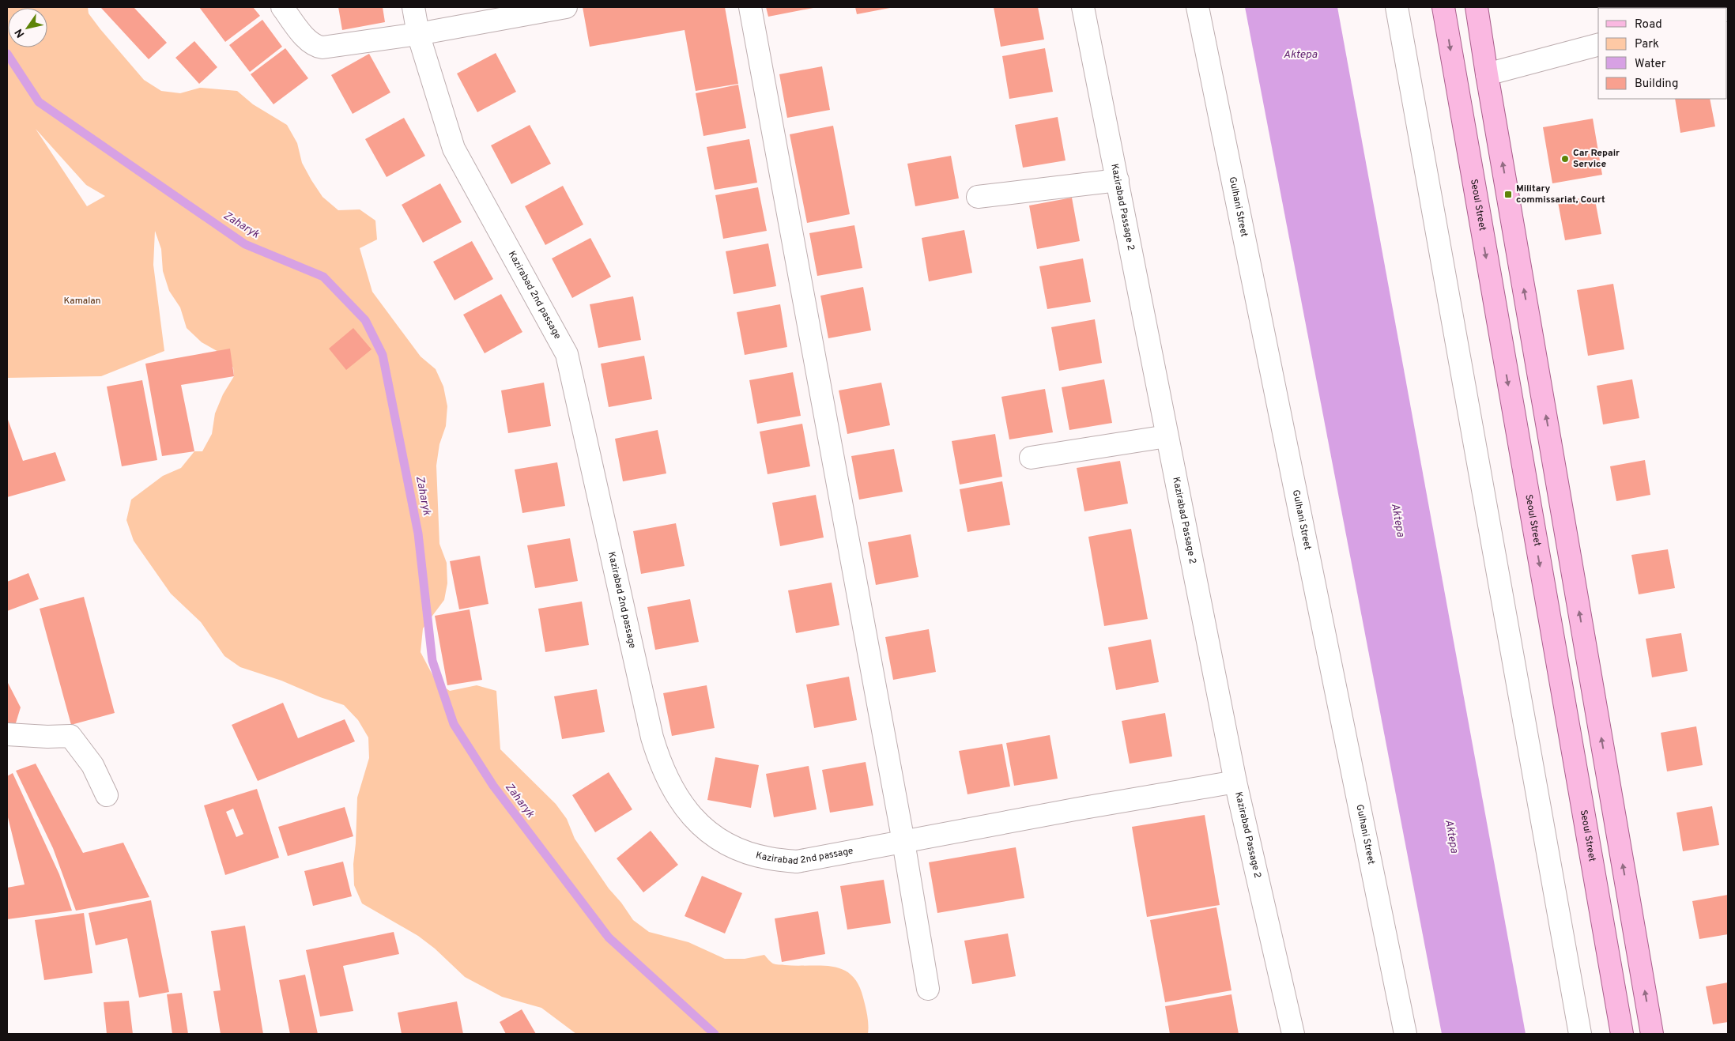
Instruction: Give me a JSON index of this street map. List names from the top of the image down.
{
  "streets": {
    "main road": ["Seoul Street"],
    "street": ["Kazirabad Passage 2", "Gulhani Street", "Kazirabad 2nd passage"]
  },
  "crossings": [
    ["Kazirabad Passage 2", "Kazirabad 2nd passage"]
  ],
  "water": ["Aktepa", "Zaharyk"],
  "parks": ["Kamalan"],
  "places": {
    "other": ["Car Repair Service"],
    "transit": ["Military commissariat, Court"]
  },
  "legend": [
    "Road",
    "Park",
    "Water",
    "Building"
  ],
  "north": "bottom left"
}
